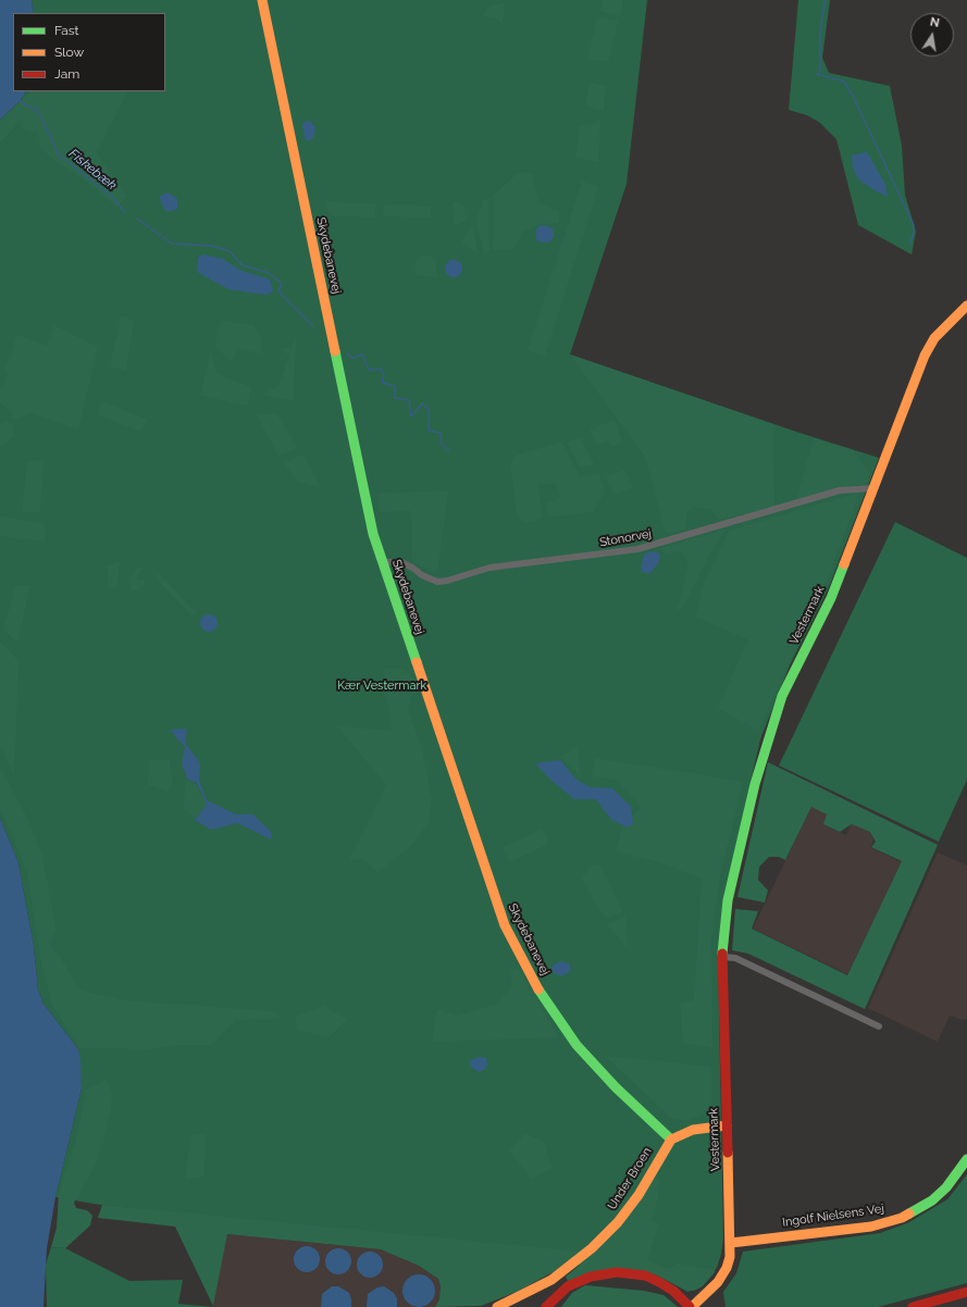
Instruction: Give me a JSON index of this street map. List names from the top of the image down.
{
  "streets": {
    "main road": [
      "Skydebanevej",
      "Vestermark",
      "Under Broen",
      "Ingolf Nielsens Vej"
    ],
    "street": ["Stonorvej"]
  },
  "crossings": [
    ["Skydebanevej", "Stonorvej"],
    ["Skydebanevej", "Under Broen"],
    ["Stonorvej", "Vestermark"],
    ["Vestermark", "Ingolf Nielsens Vej"]
  ],
  "water": ["Fiskebæk"],
  "parks": ["Kær Vestermark"],
  "legend": ["Fast", "Slow", "Jam"],
  "north": "top"
}
